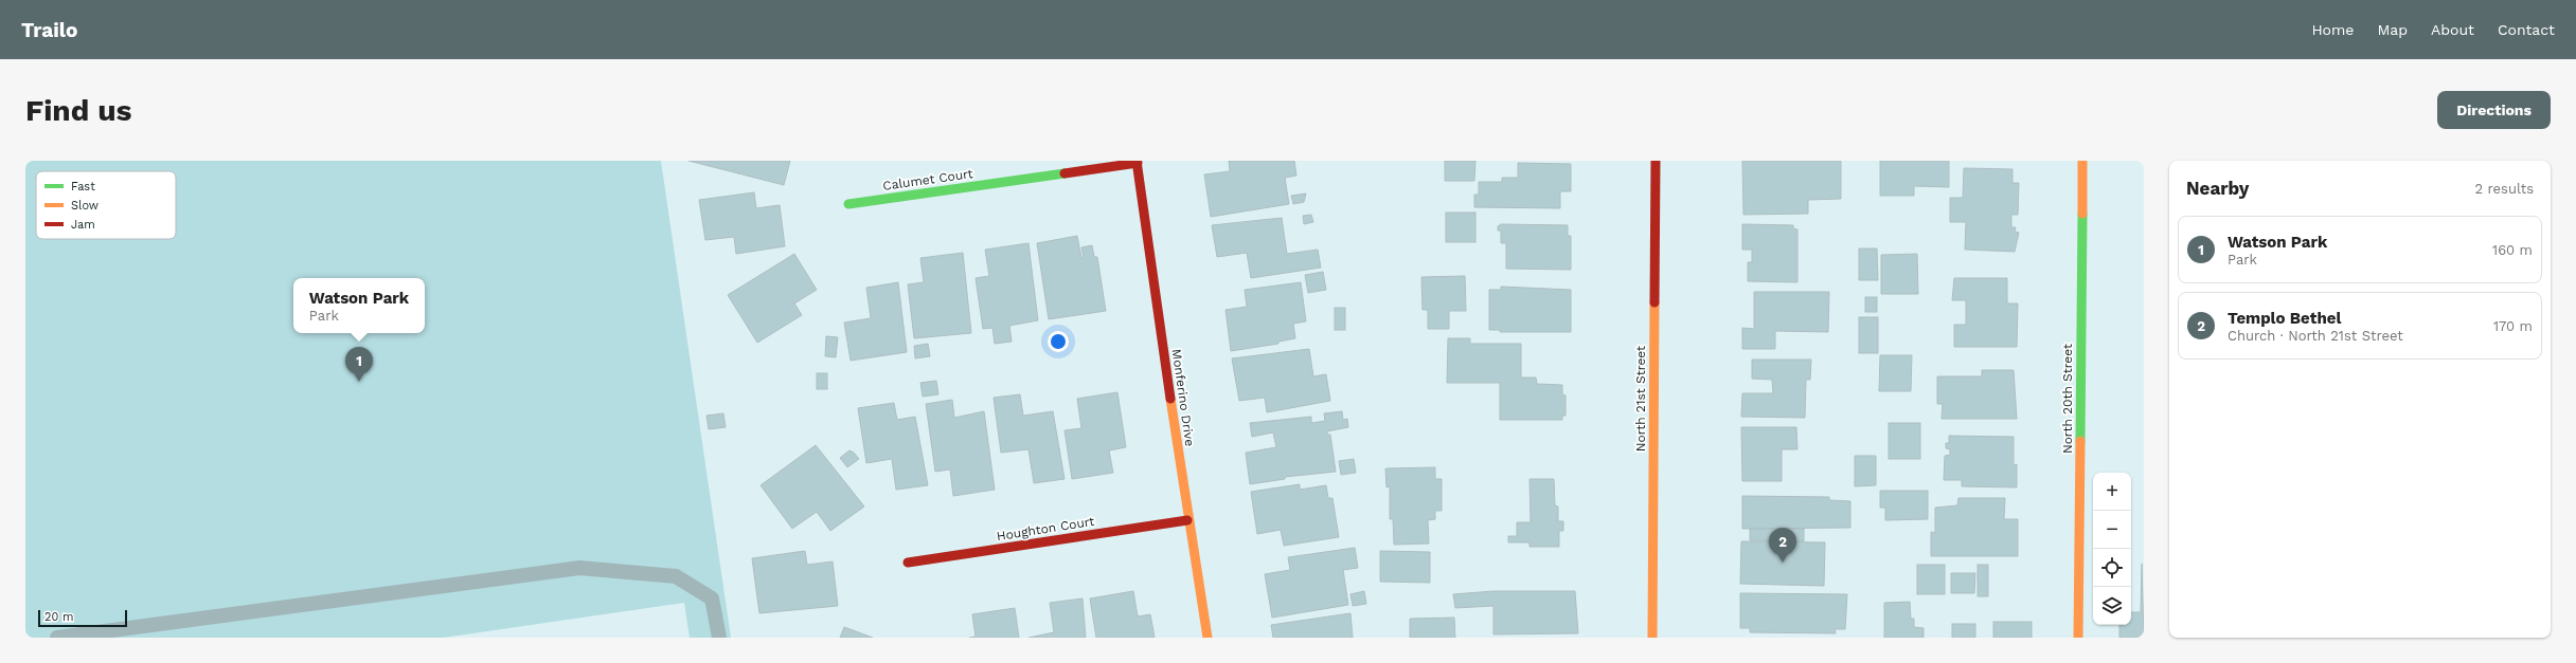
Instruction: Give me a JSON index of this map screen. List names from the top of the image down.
{
  "streets": {
    "street": [
      "Calumet Court",
      "Monferino Drive",
      "North 21st Street",
      "North 20th Street",
      "Houghton Court"
    ]
  },
  "crossings": [
    ["Calumet Court", "Monferino Drive"],
    ["Monferino Drive", "Houghton Court"]
  ],
  "legend": ["Fast", "Slow", "Jam"],
  "scale_bar": "20 m",
  "page": {
    "header": "Trailo",
    "nav": [
      "Home",
      "Map",
      "About",
      "Contact"
    ],
    "buttons": "Directions",
    "title": "Find us",
    "heading": ["Nearby", "2 results"],
    "list": [
      {
        "mark": "1",
        "name": "Watson Park",
        "note": "Park",
        "value": "160 m"
      },
      {
        "mark": "2",
        "name": "Templo Bethel",
        "note": "Church · North 21st Street",
        "value": "170 m"
      }
    ],
    "popup": ["Watson Park", "Park"],
    "pins": ["1", "2"],
    "map_buttons": ["+", "−"],
    "scale": "20 m"
  }
}
